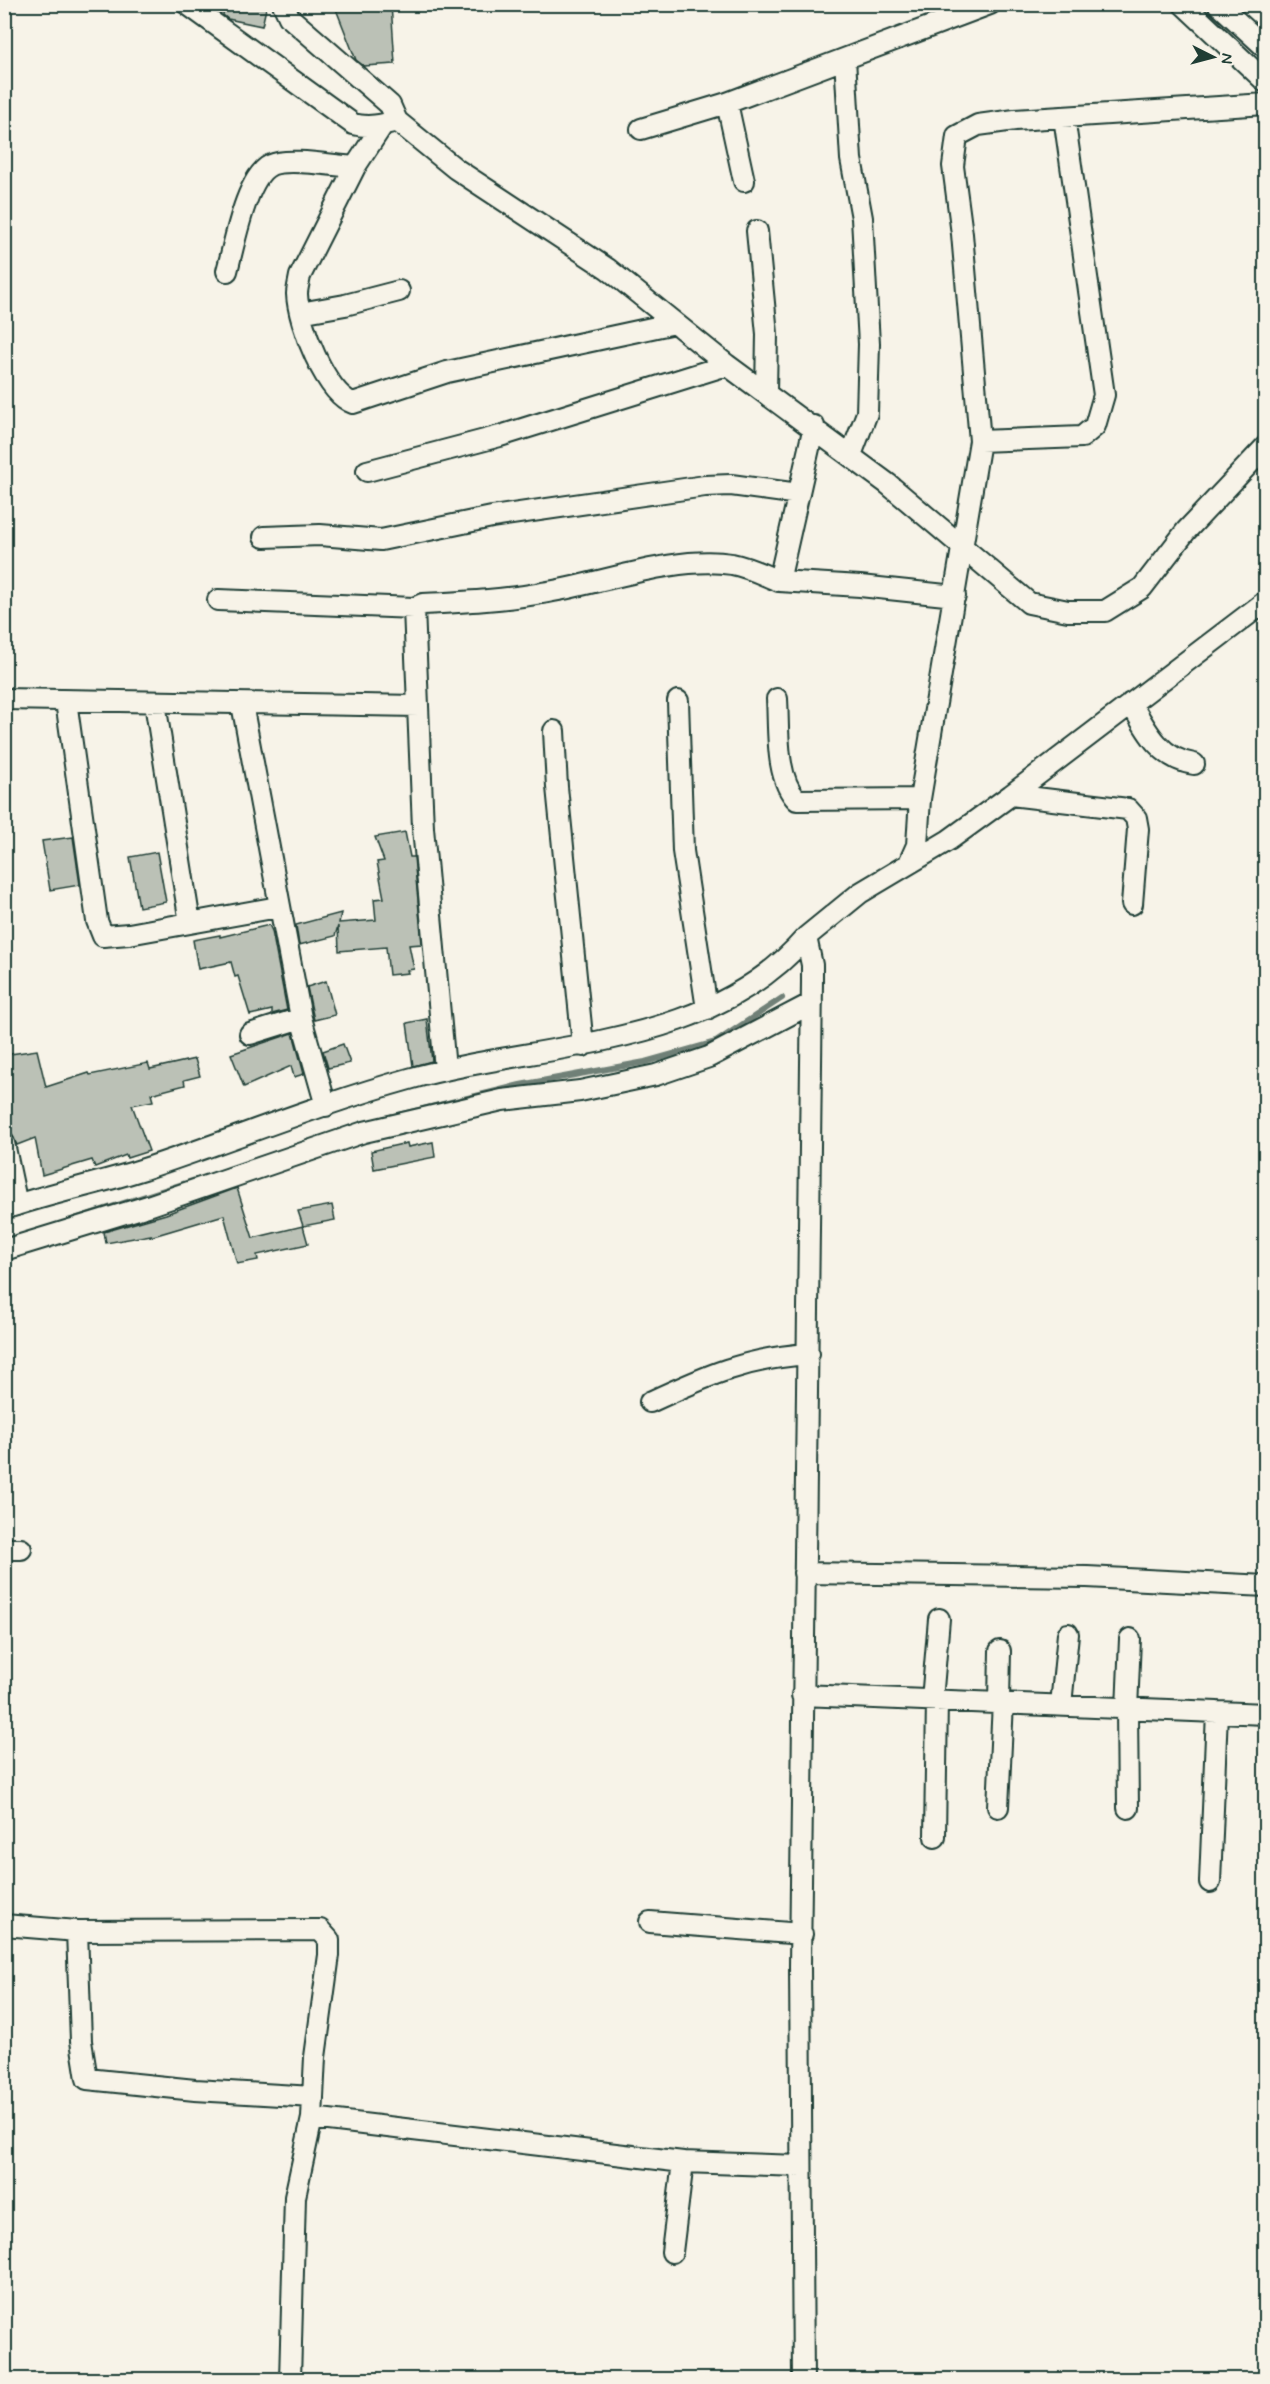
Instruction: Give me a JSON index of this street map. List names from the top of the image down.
{
  "north": "right"
}
